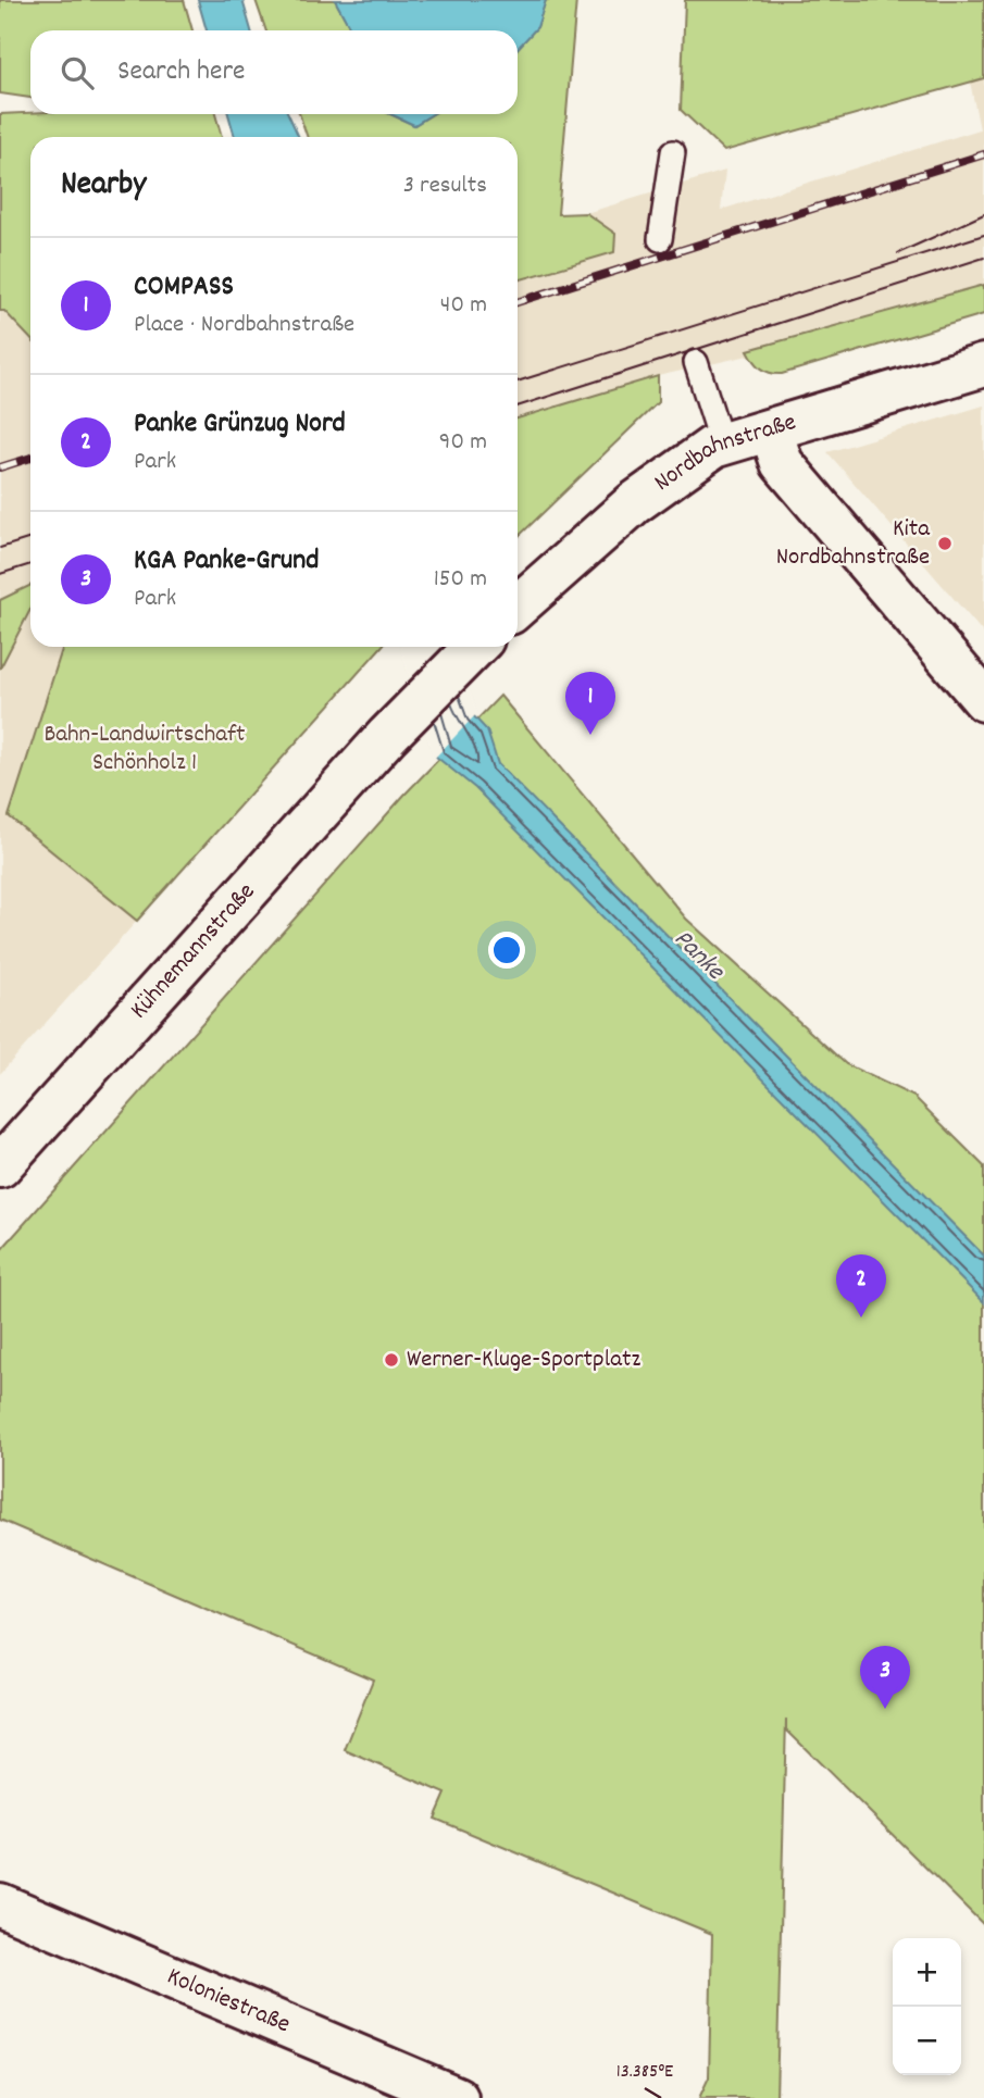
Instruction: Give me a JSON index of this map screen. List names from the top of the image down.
{
  "streets": {
    "street": ["Nordbahnstraße", "Kühnemannstraße", "Koloniestraße"]
  },
  "water": ["Panke"],
  "parks": ["Bahn-Landwirtschaft Schönholz 1"],
  "places": ["Kita Nordbahnstraße", "Werner-Kluge-Sportplatz"],
  "page": {
    "search": "Search here",
    "heading": ["Nearby", "3 results"],
    "list": [
      {
        "mark": "1",
        "name": "COMPASS",
        "note": "Place · Nordbahnstraße",
        "value": "40 m"
      },
      {
        "mark": "2",
        "name": "Panke Grünzug Nord",
        "note": "Park",
        "value": "90 m"
      },
      {
        "mark": "3",
        "name": "KGA Panke-Grund",
        "note": "Park",
        "value": "150 m"
      }
    ],
    "pins": ["1", "2", "3"],
    "map_buttons": ["+", "−"]
  },
  "coordinates": ["13.385°E"]
}
